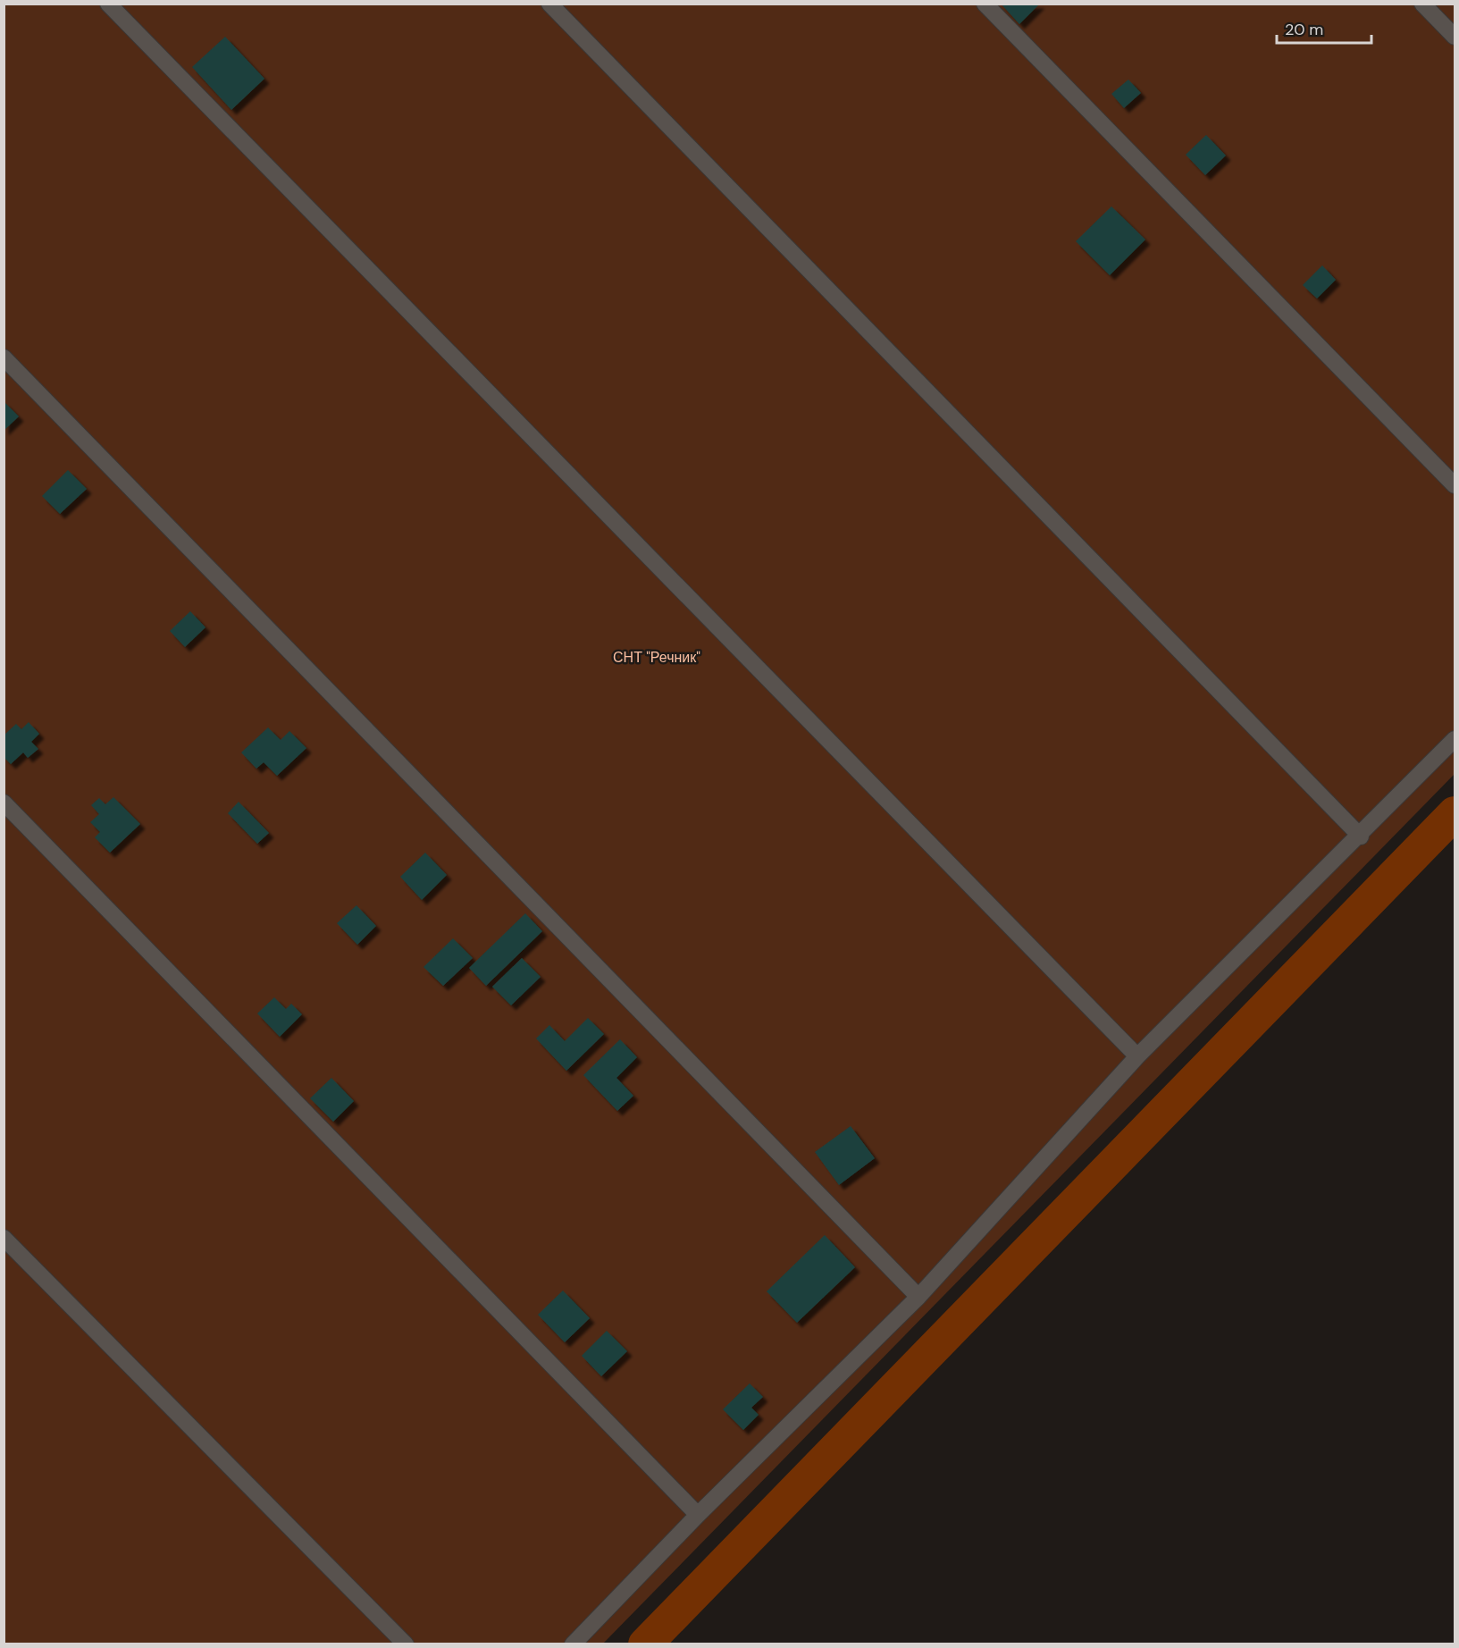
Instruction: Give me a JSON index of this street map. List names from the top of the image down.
{
  "parks": ["СНТ \"Речник\""],
  "scale_bar": "20 m"
}
